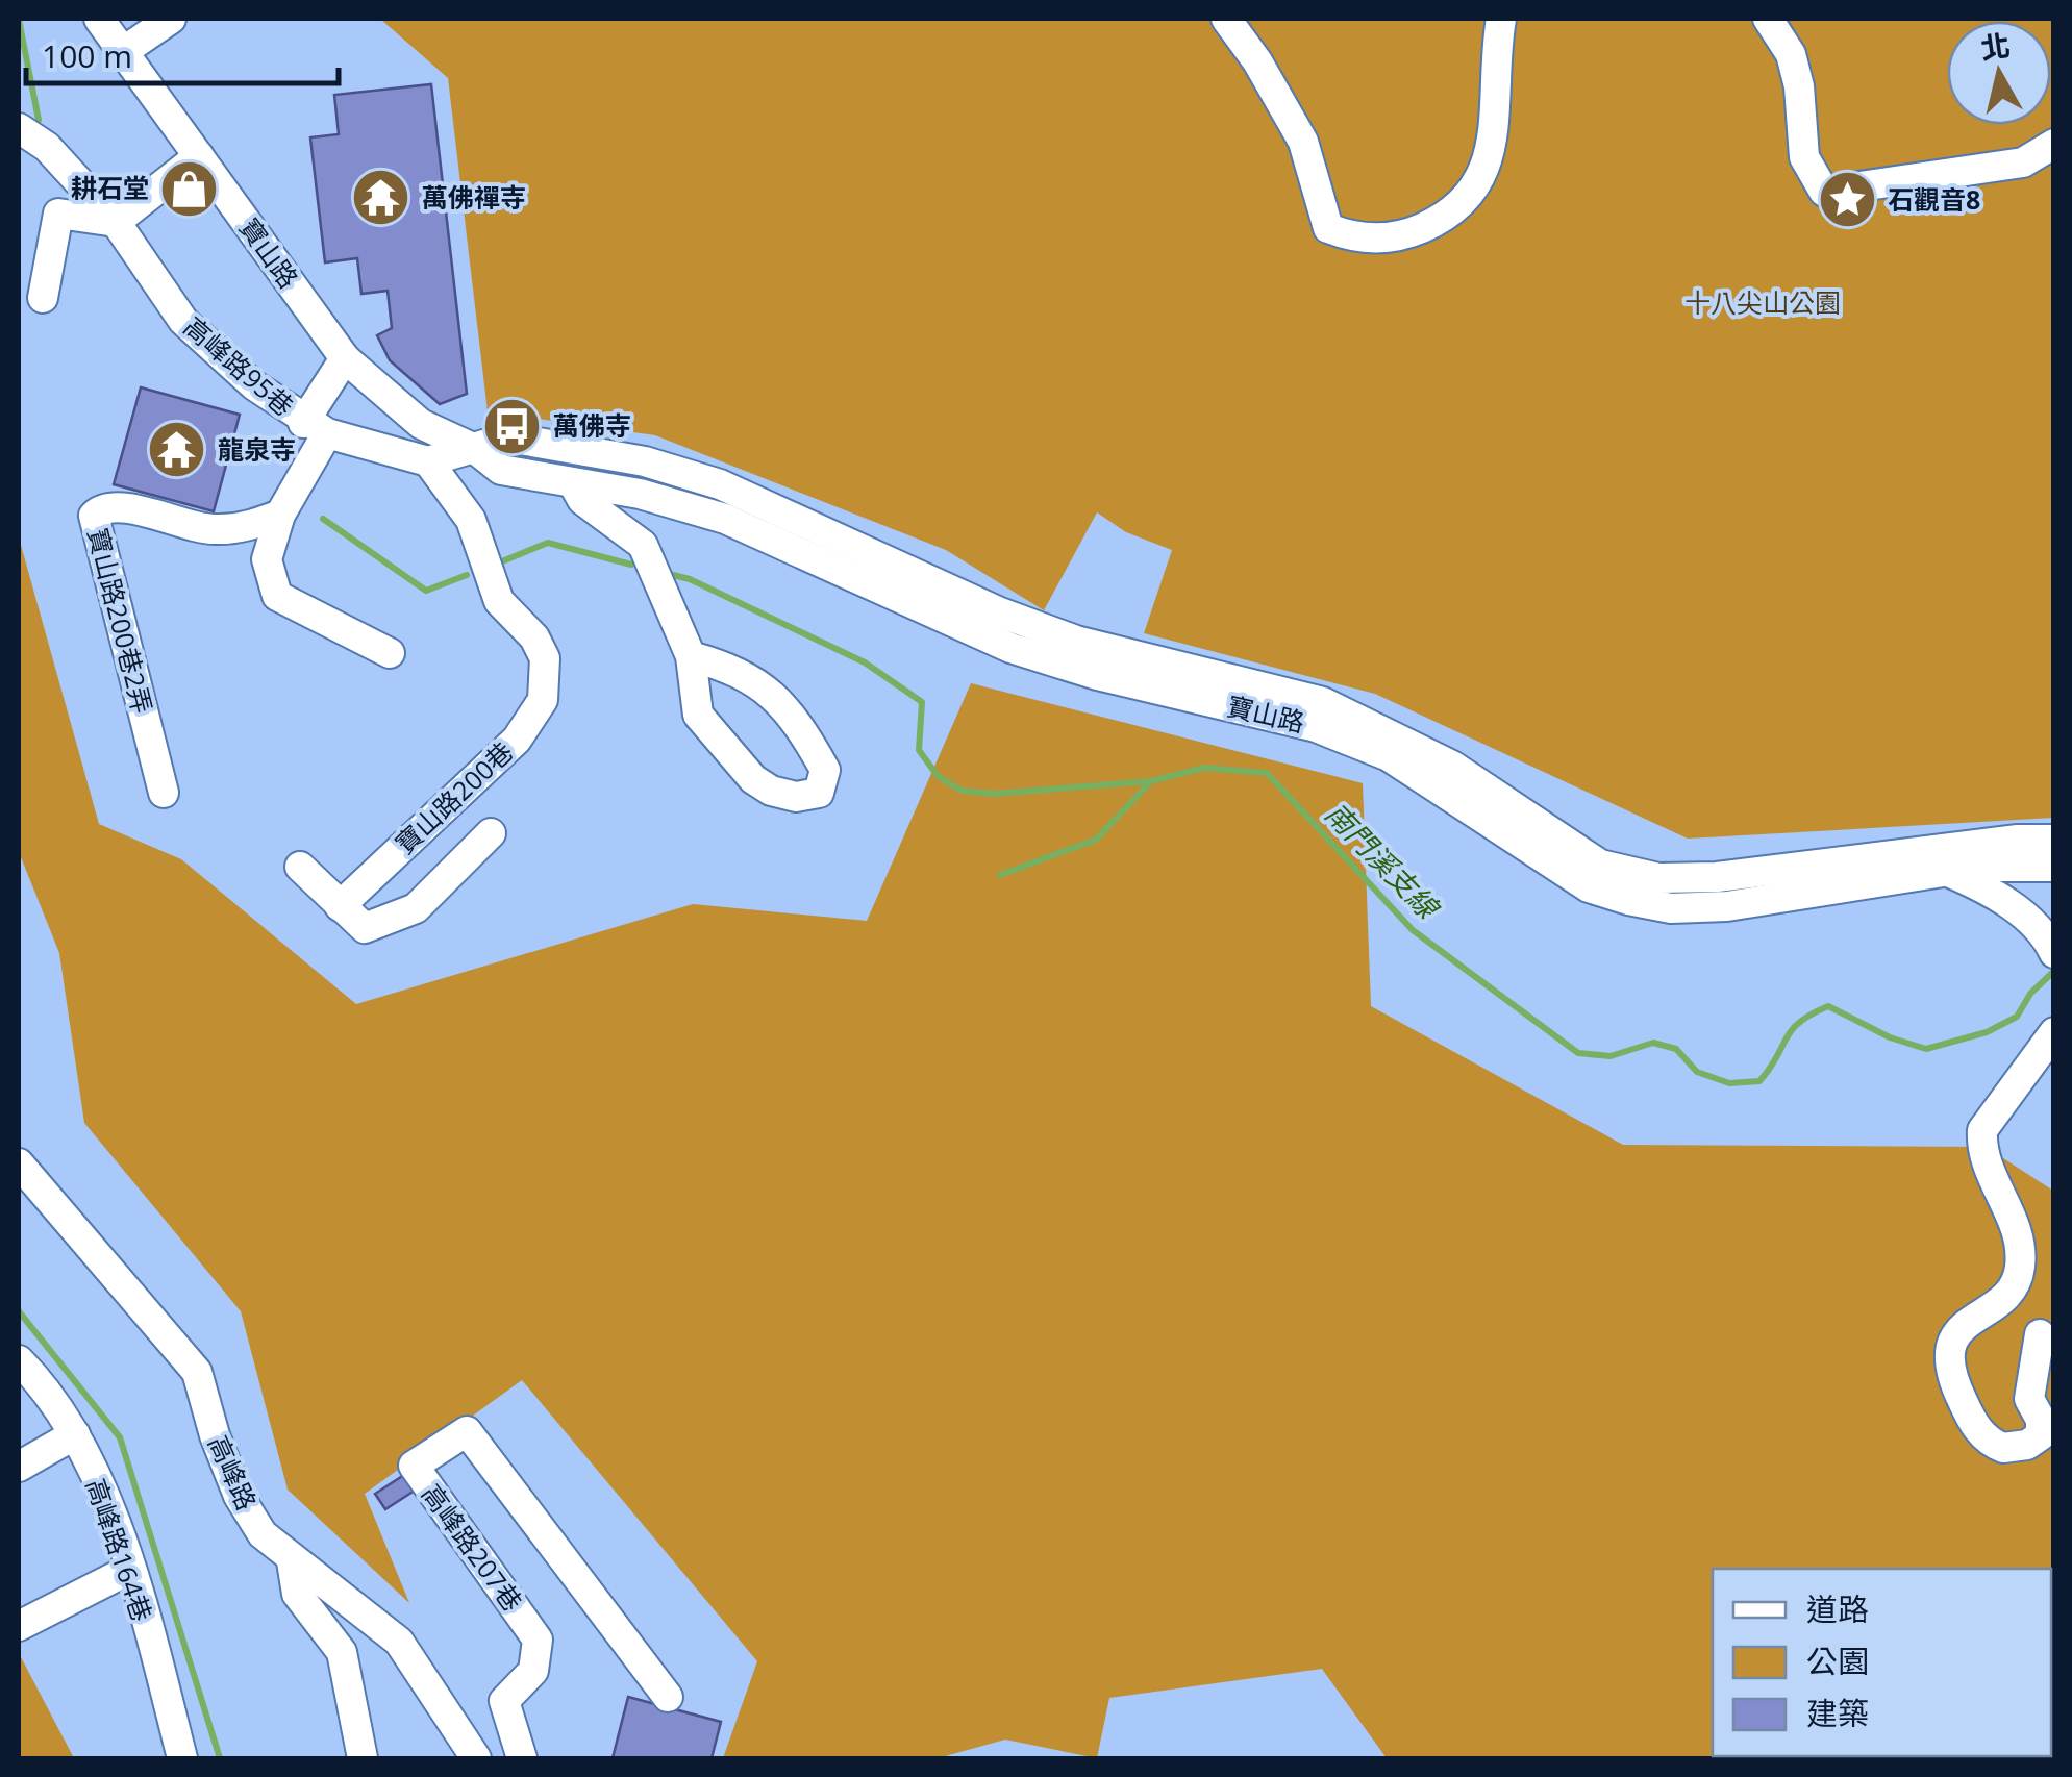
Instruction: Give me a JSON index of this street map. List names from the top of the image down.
{
  "streets": {
    "street": [
      "寶山路",
      "高峰路95巷",
      "寶山路200巷2弄",
      "寶山路200巷",
      "高峰路",
      "高峰路207巷",
      "高峰路164巷"
    ]
  },
  "crossings": [
    ["高峰路95巷", "寶山路200巷"]
  ],
  "water": ["南門溪支線"],
  "parks": ["十八尖山公園"],
  "places": {
    "shop": ["耕石堂"],
    "temple": ["萬佛禪寺", "龍泉寺"],
    "place": ["石觀音8"],
    "bus stop": ["萬佛寺"]
  },
  "legend": ["道路", "公園", "建築"],
  "scale_bar": "100 m",
  "north": "top"
}
